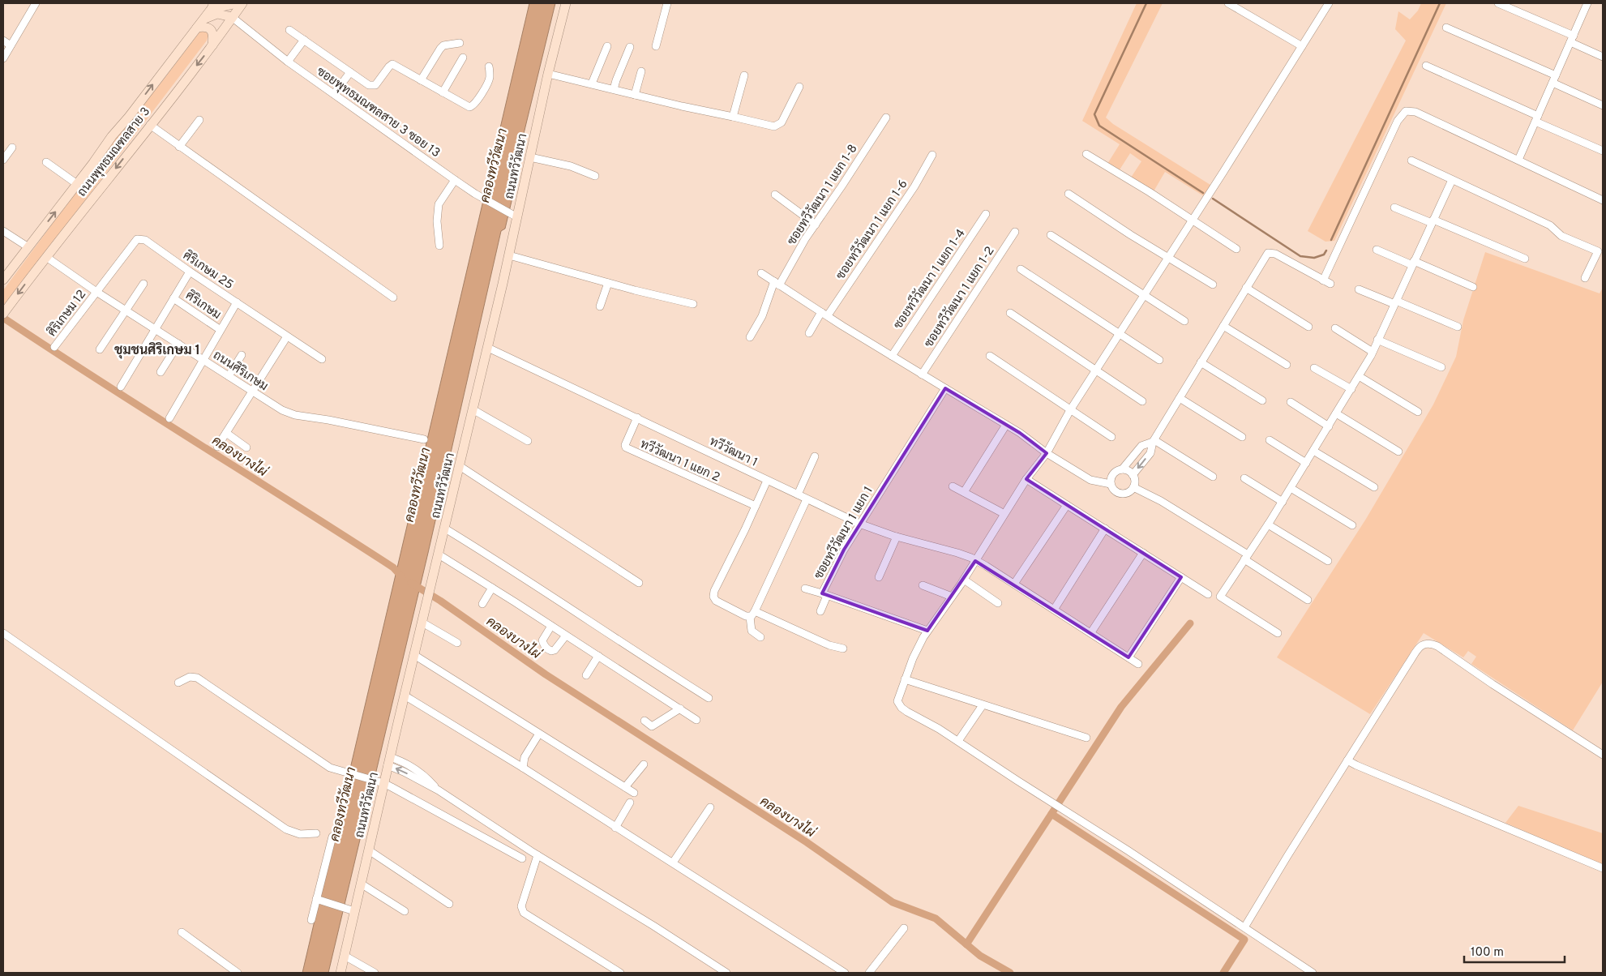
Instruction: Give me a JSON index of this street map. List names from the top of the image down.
{
  "streets": {
    "main road": ["ถนนพุทธมณฑลสาย 3", "ถนนทวีวัฒนา"],
    "street": [
      "ซอยพุทธมณฑลสาย 3 ซอย 13",
      "ซอยทวีวัฒนา 1 แยก 1-8",
      "ซอยทวีวัฒนา 1 แยก 1-6",
      "ศิริเกษม 25",
      "ซอยทวีวัฒนา 1 แยก 1-4",
      "ซอยทวีวัฒนา 1 แยก 1-2",
      "ศิริเกษม",
      "ศิริเกษม 12",
      "ถนนศิริเกษม",
      "ทวีวัฒนา 1",
      "ทวีวัฒนา 1 แยก 2",
      "ซอยทวีวัฒนา 1 แยก 1"
    ]
  },
  "crossings": [
    ["ซอยพุทธมณฑลสาย 3 ซอย 13", "ถนนพุทธมณฑลสาย 3"],
    ["ซอยพุทธมณฑลสาย 3 ซอย 13", "ถนนทวีวัฒนา"],
    ["ถนนพุทธมณฑลสาย 3", "ถนนศิริเกษม"],
    ["ถนนทวีวัฒนา", "ทวีวัฒนา 1"],
    ["ศิริเกษม 25", "ศิริเกษม 12"],
    ["ศิริเกษม 25", "ถนนศิริเกษม"],
    ["ศิริเกษม 12", "ถนนศิริเกษม"],
    ["ทวีวัฒนา 1", "ทวีวัฒนา 1 แยก 2"],
    ["ทวีวัฒนา 1", "ซอยทวีวัฒนา 1 แยก 1"]
  ],
  "districts": ["ชุมชนศิริเกษม 1"],
  "water": ["คลองทวีวัฒนา", "คลองบางไผ่"],
  "scale_bar": "100 m"
}
